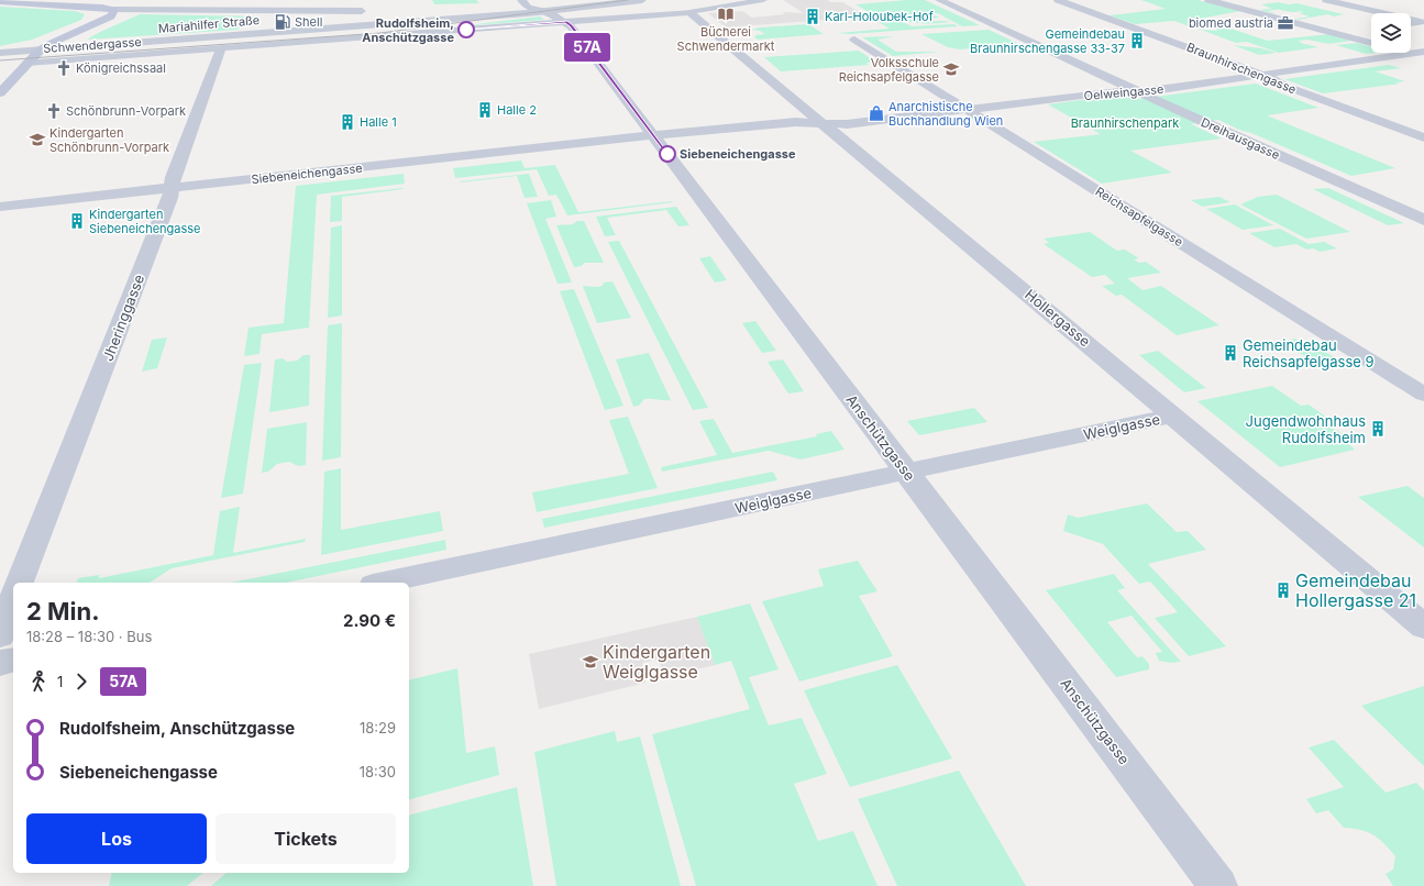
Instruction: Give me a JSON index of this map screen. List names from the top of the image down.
{
  "streets": {
    "street": [
      "Mariahilfer Straße",
      "Schwendergasse",
      "Braunhirschengasse",
      "Oelweingasse",
      "Dreihausgasse",
      "Siebeneichengasse",
      "Reichsapfelgasse",
      "Jheringgasse",
      "Hollergasse",
      "Weiglgasse",
      "Anschützgasse"
    ]
  },
  "crossings": [
    ["Mariahilfer Straße", "Schwendergasse"],
    ["Mariahilfer Straße", "Anschützgasse"],
    ["Schwendergasse", "Jheringgasse"],
    ["Schwendergasse", "Hollergasse"],
    ["Schwendergasse", "Anschützgasse"],
    ["Braunhirschengasse", "Oelweingasse"],
    ["Oelweingasse", "Dreihausgasse"],
    ["Oelweingasse", "Siebeneichengasse"],
    ["Oelweingasse", "Reichsapfelgasse"],
    ["Oelweingasse", "Hollergasse"],
    ["Siebeneichengasse", "Jheringgasse"],
    ["Siebeneichengasse", "Hollergasse"],
    ["Siebeneichengasse", "Anschützgasse"],
    ["Hollergasse", "Weiglgasse"],
    ["Weiglgasse", "Anschützgasse"]
  ],
  "parks": ["Braunhirschenpark"],
  "places": {
    "library": ["Bücherei Schwendermarkt"],
    "building": [
      "Karl-Holoubek-Hof",
      "Gemeindebau Braunhirschengasse 33-37",
      "Halle 2",
      "Halle 1",
      "Kindergarten Siebeneichengasse",
      "Gemeindebau Reichsapfelgasse 9",
      "Jugendwohnhaus Rudolfsheim",
      "Gemeindebau Hollergasse 21"
    ],
    "fuel station": ["Shell"],
    "office": ["biomed austria"],
    "other": ["Rudolfsheim, Anschützgasse", "Siebeneichengasse"],
    "church": ["Königreichssaal", "Schönbrunn-Vorpark"],
    "school or university": ["Volksschule Reichsapfelgasse", "Kindergarten Schönbrunn-Vorpark", "Kindergarten Weiglgasse"],
    "shop": ["Anarchistische Buchhandlung Wien"]
  },
  "lines": ["bus line 57A"],
  "page": {
    "on_map": "57A",
    "heading": ["2 Min.", "18:28 – 18:30 · Bus", "2.90 €"],
    "legs": ["1", "57A"],
    "list": [
      {
        "name": "Rudolfsheim, Anschützgasse",
        "value": "18:29"
      },
      {
        "name": "Siebeneichengasse",
        "value": "18:30"
      }
    ],
    "buttons": ["Los", "Tickets"]
  }
}
